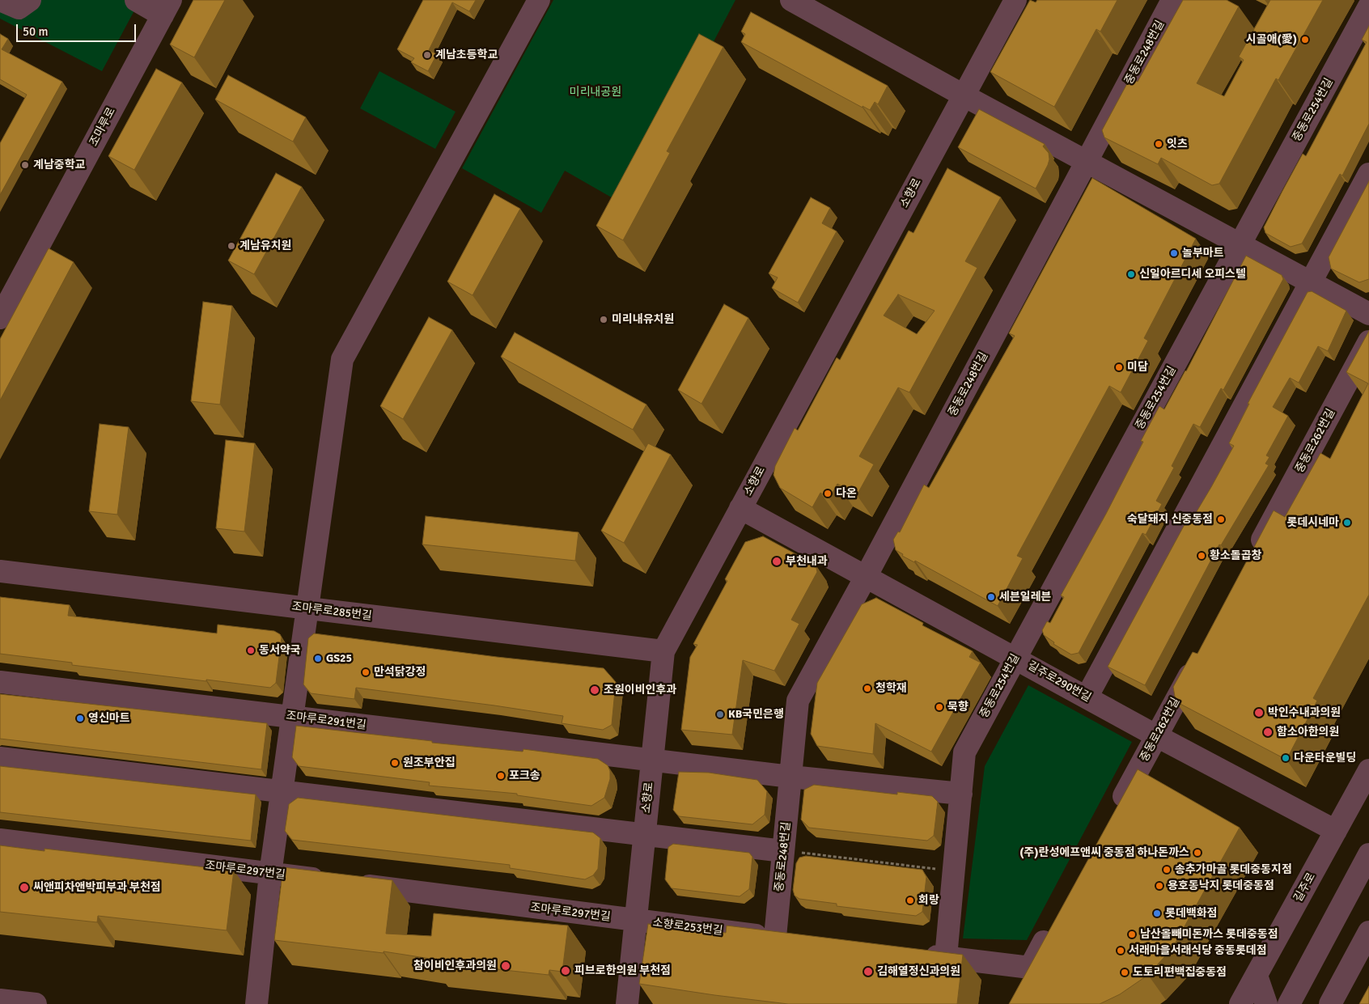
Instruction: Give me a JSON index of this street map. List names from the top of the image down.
{
  "streets": {
    "street": [
      "중동로248번길",
      "중동로254번길",
      "조마루로",
      "소향로",
      "중동로262번길",
      "조마루로285번길",
      "길주로290번길",
      "조마루로291번길",
      "조마루로297번길",
      "길주로",
      "소향로253번길"
    ]
  },
  "crossings": [
    ["중동로248번길", "길주로290번길"],
    ["중동로248번길", "소향로253번길"],
    ["중동로254번길", "길주로290번길"],
    ["소향로", "조마루로285번길"],
    ["소향로", "길주로290번길"],
    ["소향로", "조마루로291번길"],
    ["소향로", "조마루로297번길"],
    ["소향로", "소향로253번길"],
    ["중동로262번길", "길주로290번길"],
    ["길주로290번길", "길주로"],
    ["조마루로297번길", "소향로253번길"]
  ],
  "parks": ["미리내공원"],
  "places": [
    "시골애(愛)",
    "계남초등학교",
    "잇츠",
    "계남중학교",
    "계남유치원",
    "놀부마트",
    "신일아르디세 오피스텔",
    "미리내유치원",
    "미담",
    "다온",
    "숙달돼지 신중동점",
    "롯데시네마",
    "황소돌곱창",
    "부천내과",
    "세븐일레븐",
    "동서약국",
    "GS25",
    "만석닭강정",
    "청학재",
    "조원이비인후과",
    "묵향",
    "박인수내과의원",
    "KB국민은행",
    "영신마트",
    "함소아한의원",
    "다운타운빌딩",
    "원조부안집",
    "포크송",
    "(주)란성에프앤씨 중동점 하나돈까스",
    "송추가마골 롯데중동지점",
    "용호동낙지 롯데중동점",
    "씨앤피차앤박피부과 부천점",
    "회랑",
    "롯데백화점",
    "남산올빼미돈까스 롯데중동점",
    "서래마을서래식당 중동롯데점",
    "참이비인후과의원",
    "피브로한의원 부천점",
    "김해열정신과의원",
    "도토리편백집중동점"
  ],
  "scale_bar": "50 m"
}
